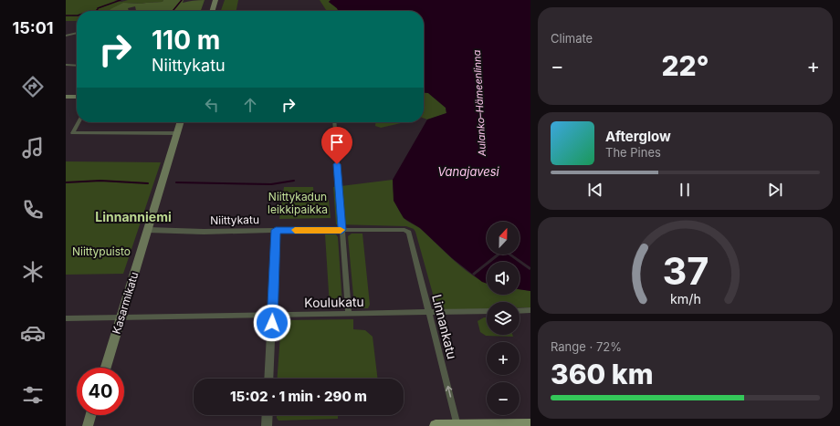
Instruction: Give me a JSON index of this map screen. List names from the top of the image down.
{
  "streets": {
    "main road": ["Kasarmikatu"],
    "street": ["Niittykatu", "Koulukatu", "Linnankatu"]
  },
  "crossings": [
    ["Niittykatu", "Kasarmikatu"],
    ["Niittykatu", "Linnankatu"],
    ["Koulukatu", "Kasarmikatu"],
    ["Koulukatu", "Linnankatu"]
  ],
  "one_way": ["Linnankatu"],
  "districts": ["Linnanniemi"],
  "water": ["Aulanko–Hämeenlinna", "Vanajavesi"],
  "parks": ["Niittykadun leikkipaikka", "Niittypuisto"],
  "north": "top",
  "page": {
    "tabs": "15:01",
    "tile": [
      "Climate",
      ["Range · 72%", "360 km"]
    ],
    "turn": ["110 m", "Niittykatu"],
    "heat": ["−", "22°", "+"],
    "song": ["Afterglow", "The Pines"],
    "map_buttons": ["+", "−"],
    "limit": "40",
    "trip": "15:02 · 1 min · 290 m",
    "gauge": ["37", "km/h"]
  }
}
